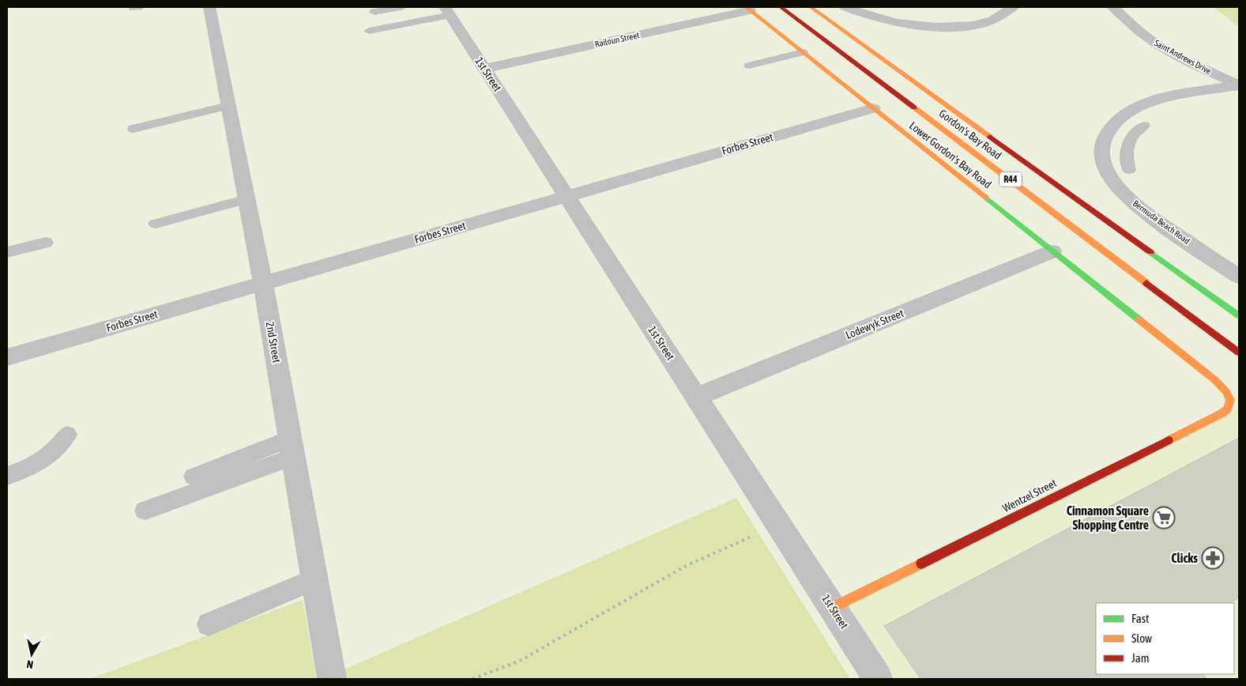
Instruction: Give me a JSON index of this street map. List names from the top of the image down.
{
  "streets": {
    "main road": [
      "Gordon's Bay Road",
      "Lower Gordon's Bay Road",
      "R44",
      "Wentzel Street"
    ],
    "street": [
      "Railoun Street",
      "Saint Andrews Drive",
      "1st Street",
      "Forbes Street",
      "Bermuda Beach Road",
      "Lodewyk Street",
      "2nd Street"
    ]
  },
  "crossings": [
    ["Railoun Street", "1st Street"],
    ["Railoun Street", "Lower Gordon's Bay Road"],
    ["1st Street", "Forbes Street"],
    ["1st Street", "Lodewyk Street"],
    ["1st Street", "Wentzel Street"],
    ["Forbes Street", "Lower Gordon's Bay Road"],
    ["Forbes Street", "2nd Street"],
    ["Lower Gordon's Bay Road", "Lodewyk Street"],
    ["Lower Gordon's Bay Road", "Wentzel Street"]
  ],
  "places": {
    "supermarket": ["Cinnamon Square Shopping Centre"],
    "pharmacy": ["Clicks"]
  },
  "legend": ["Fast", "Slow", "Jam"],
  "north": "bottom"
}
